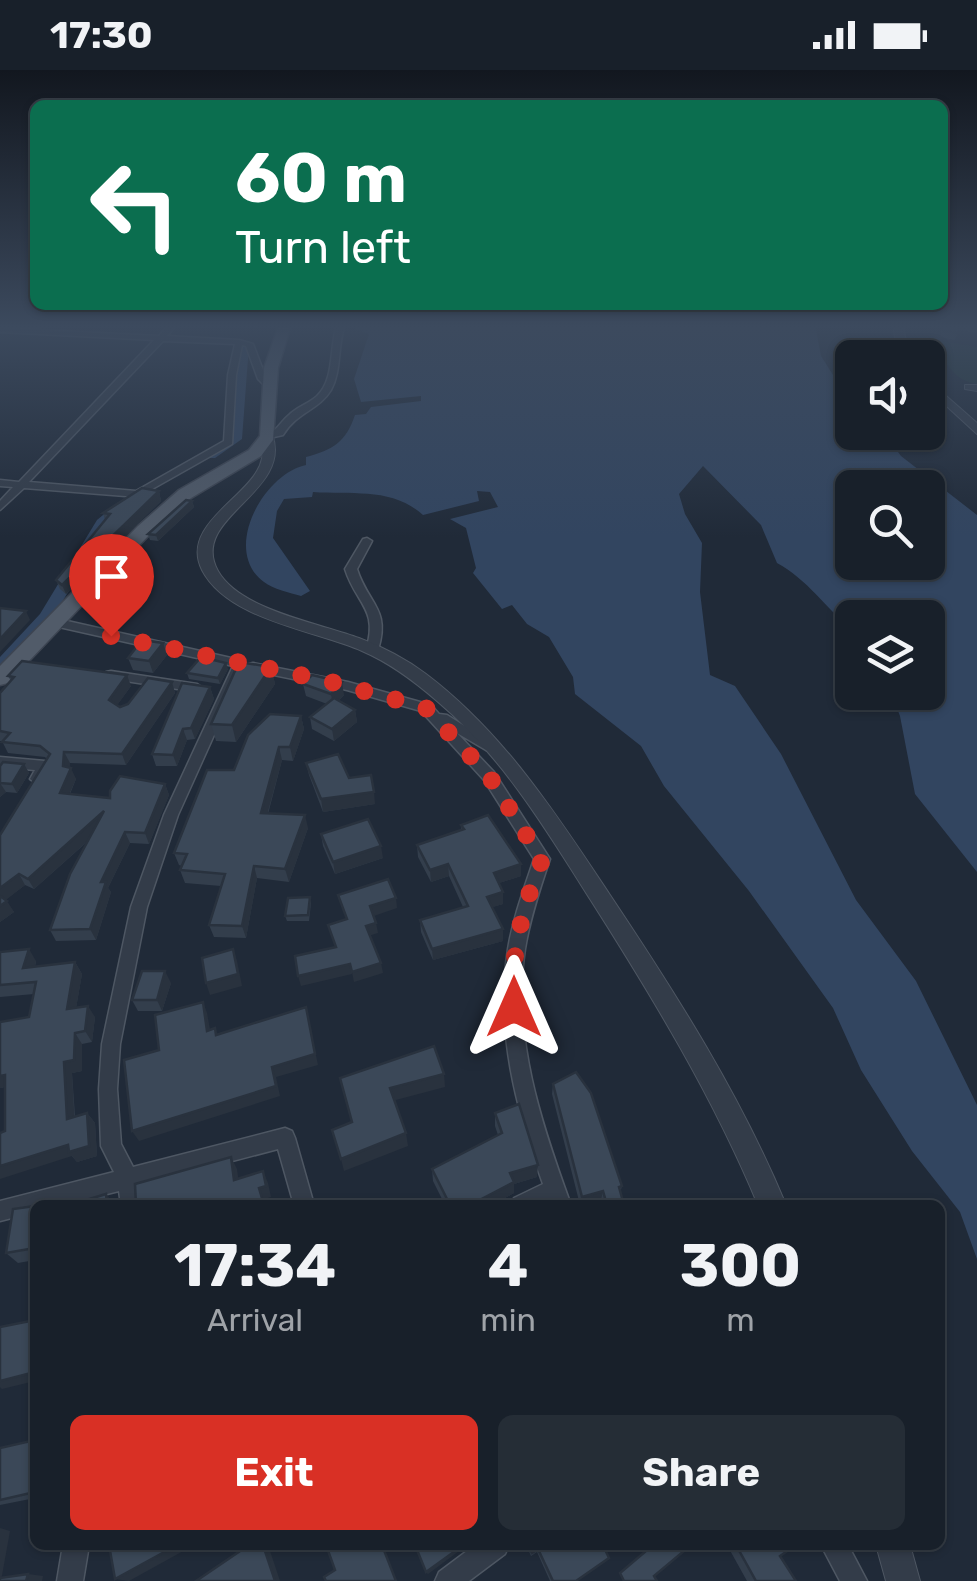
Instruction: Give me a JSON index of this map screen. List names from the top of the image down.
{
  "page": {
    "status": "17:30",
    "turn": ["60 m", "Turn left"],
    "eta": [
      "17:34",
      "Arrival",
      "4",
      "min",
      "300",
      "m"
    ],
    "buttons": ["Exit", "Share"]
  }
}
